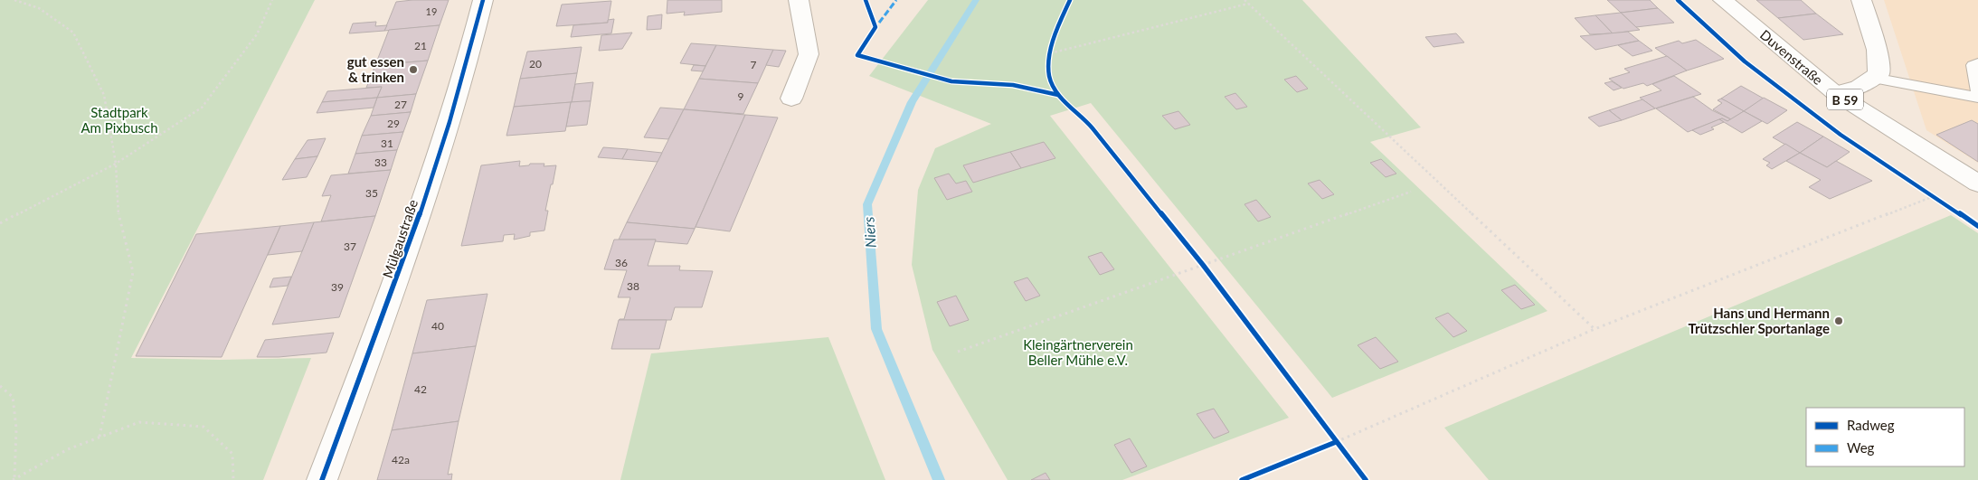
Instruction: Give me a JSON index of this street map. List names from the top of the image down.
{
  "streets": {
    "street": ["Duvenstraße", "B 59", "Mülgaustraße"]
  },
  "water": ["Niers"],
  "parks": ["Stadtpark Am Pixbusch", "Kleingärtnerverein Beller Mühle e.V."],
  "places": ["gut essen & trinken", "Hans und Hermann Trützschler Sportanlage"],
  "house_numbers": [
    "19",
    "21",
    "20",
    "7",
    "9",
    "27",
    "29",
    "31",
    "33",
    "35",
    "37",
    "36",
    "38",
    "39",
    "40",
    "42",
    "42a"
  ],
  "legend": ["Radweg", "Weg"]
}
